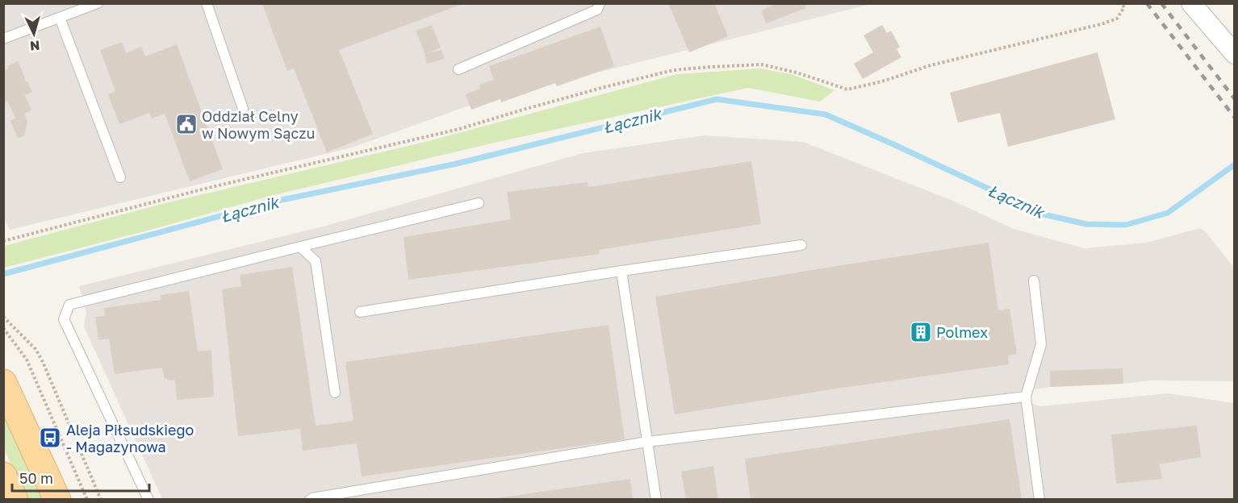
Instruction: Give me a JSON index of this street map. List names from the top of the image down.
{
  "water": ["Łącznik"],
  "places": {
    "public building": ["Oddział Celny w Nowym Sączu"],
    "building": ["Polmex"],
    "bus stop": ["Aleja Piłsudskiego - Magazynowa"]
  },
  "scale_bar": "50 m",
  "north": "bottom"
}
